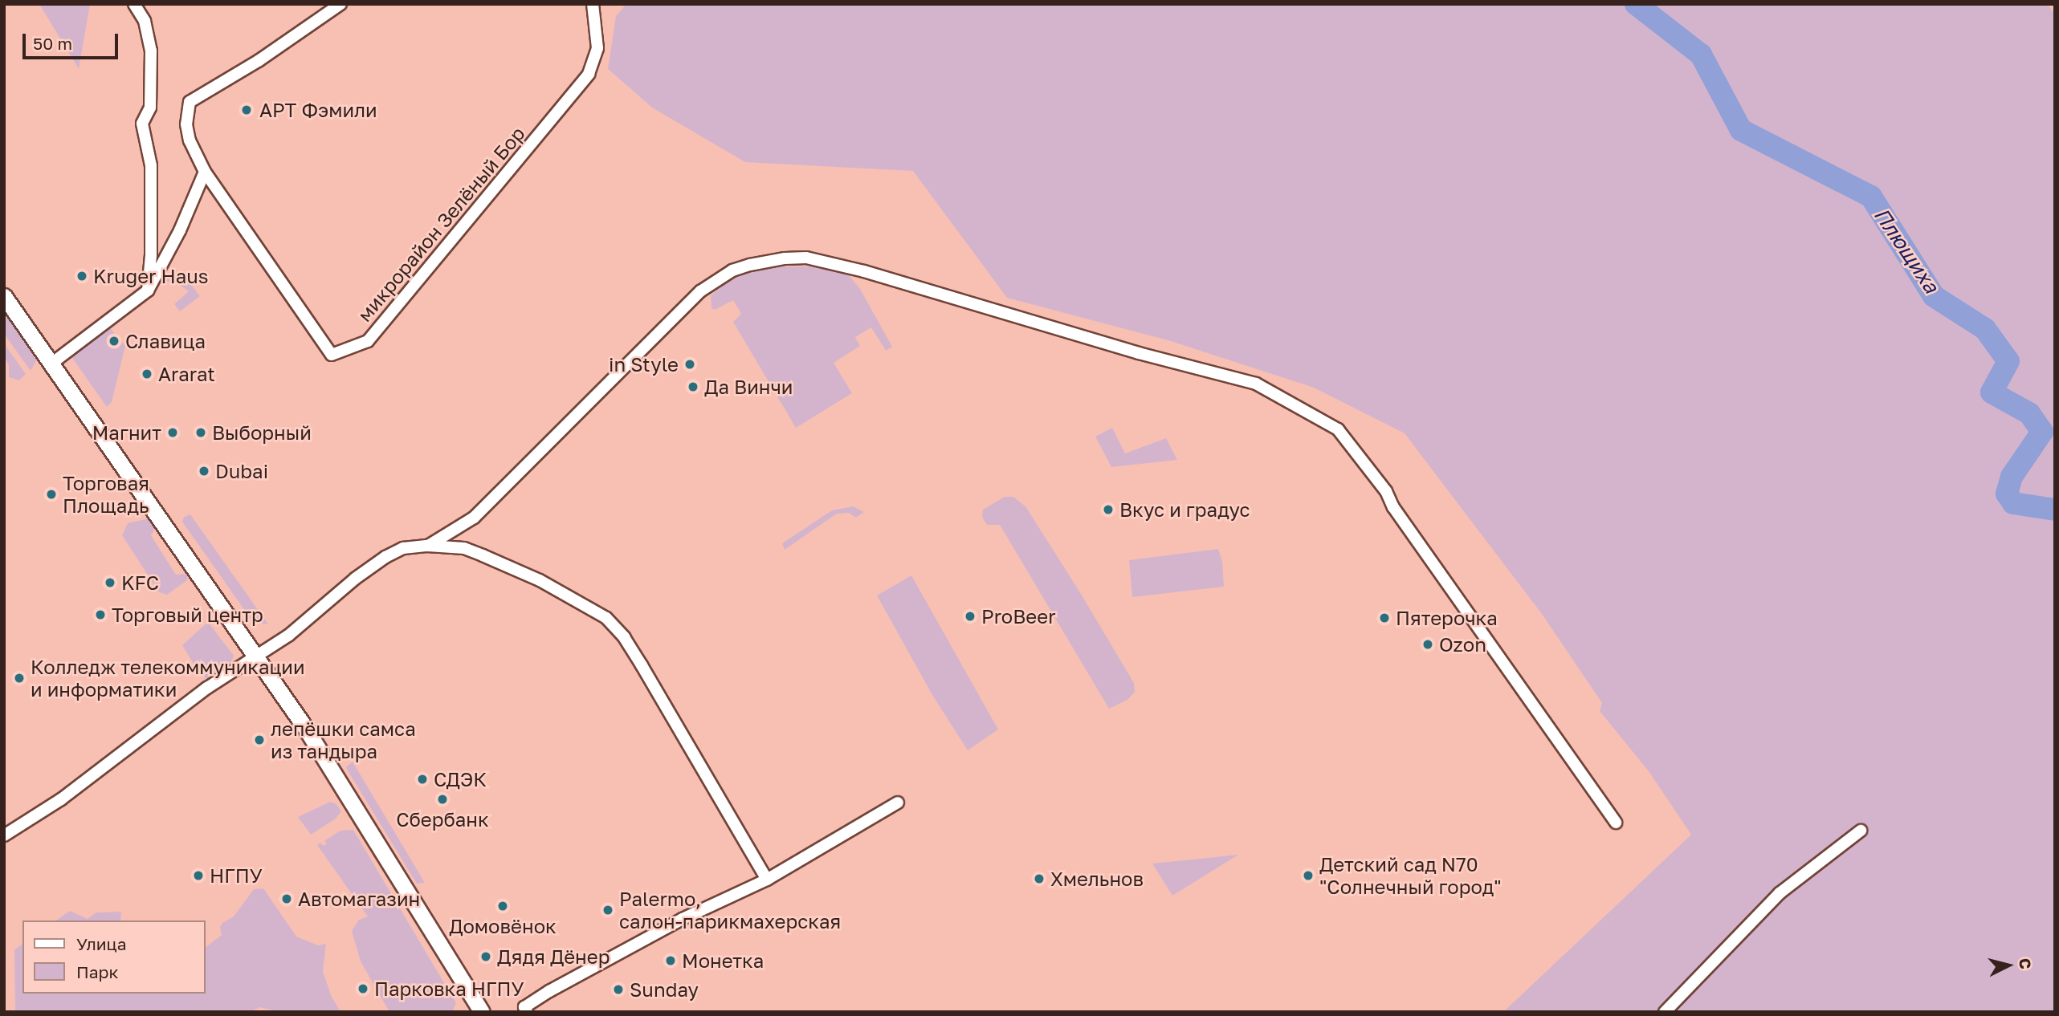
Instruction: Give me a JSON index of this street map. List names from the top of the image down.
{
  "streets": {
    "street": ["микрорайон Зелёный Бор"]
  },
  "water": ["Плющиха"],
  "places": [
    "АРТ Фэмили",
    "Kruger Haus",
    "Славица",
    "in Style",
    "Ararat",
    "Да Винчи",
    "Магнит",
    "Выборный",
    "Dubai",
    "Торговая Площадь",
    "Вкус и градус",
    "KFC",
    "Торговый центр",
    "ProBeer",
    "Пятерочка",
    "Ozon",
    "Колледж телекоммуникации и информатики",
    "лепёшки самса из тандыра",
    "СДЭК",
    "Сбербанк",
    "НГПУ",
    "Детский сад N70 \"Солнечный город\"",
    "Хмельнов",
    "Автомагазин",
    "Домовёнок",
    "Palermo, салон-парикмахерская",
    "Дядя Дёнер",
    "Монетка",
    "Парковка НГПУ",
    "Sunday"
  ],
  "legend": ["Улица", "Парк"],
  "scale_bar": "50 m",
  "north": "right"
}
